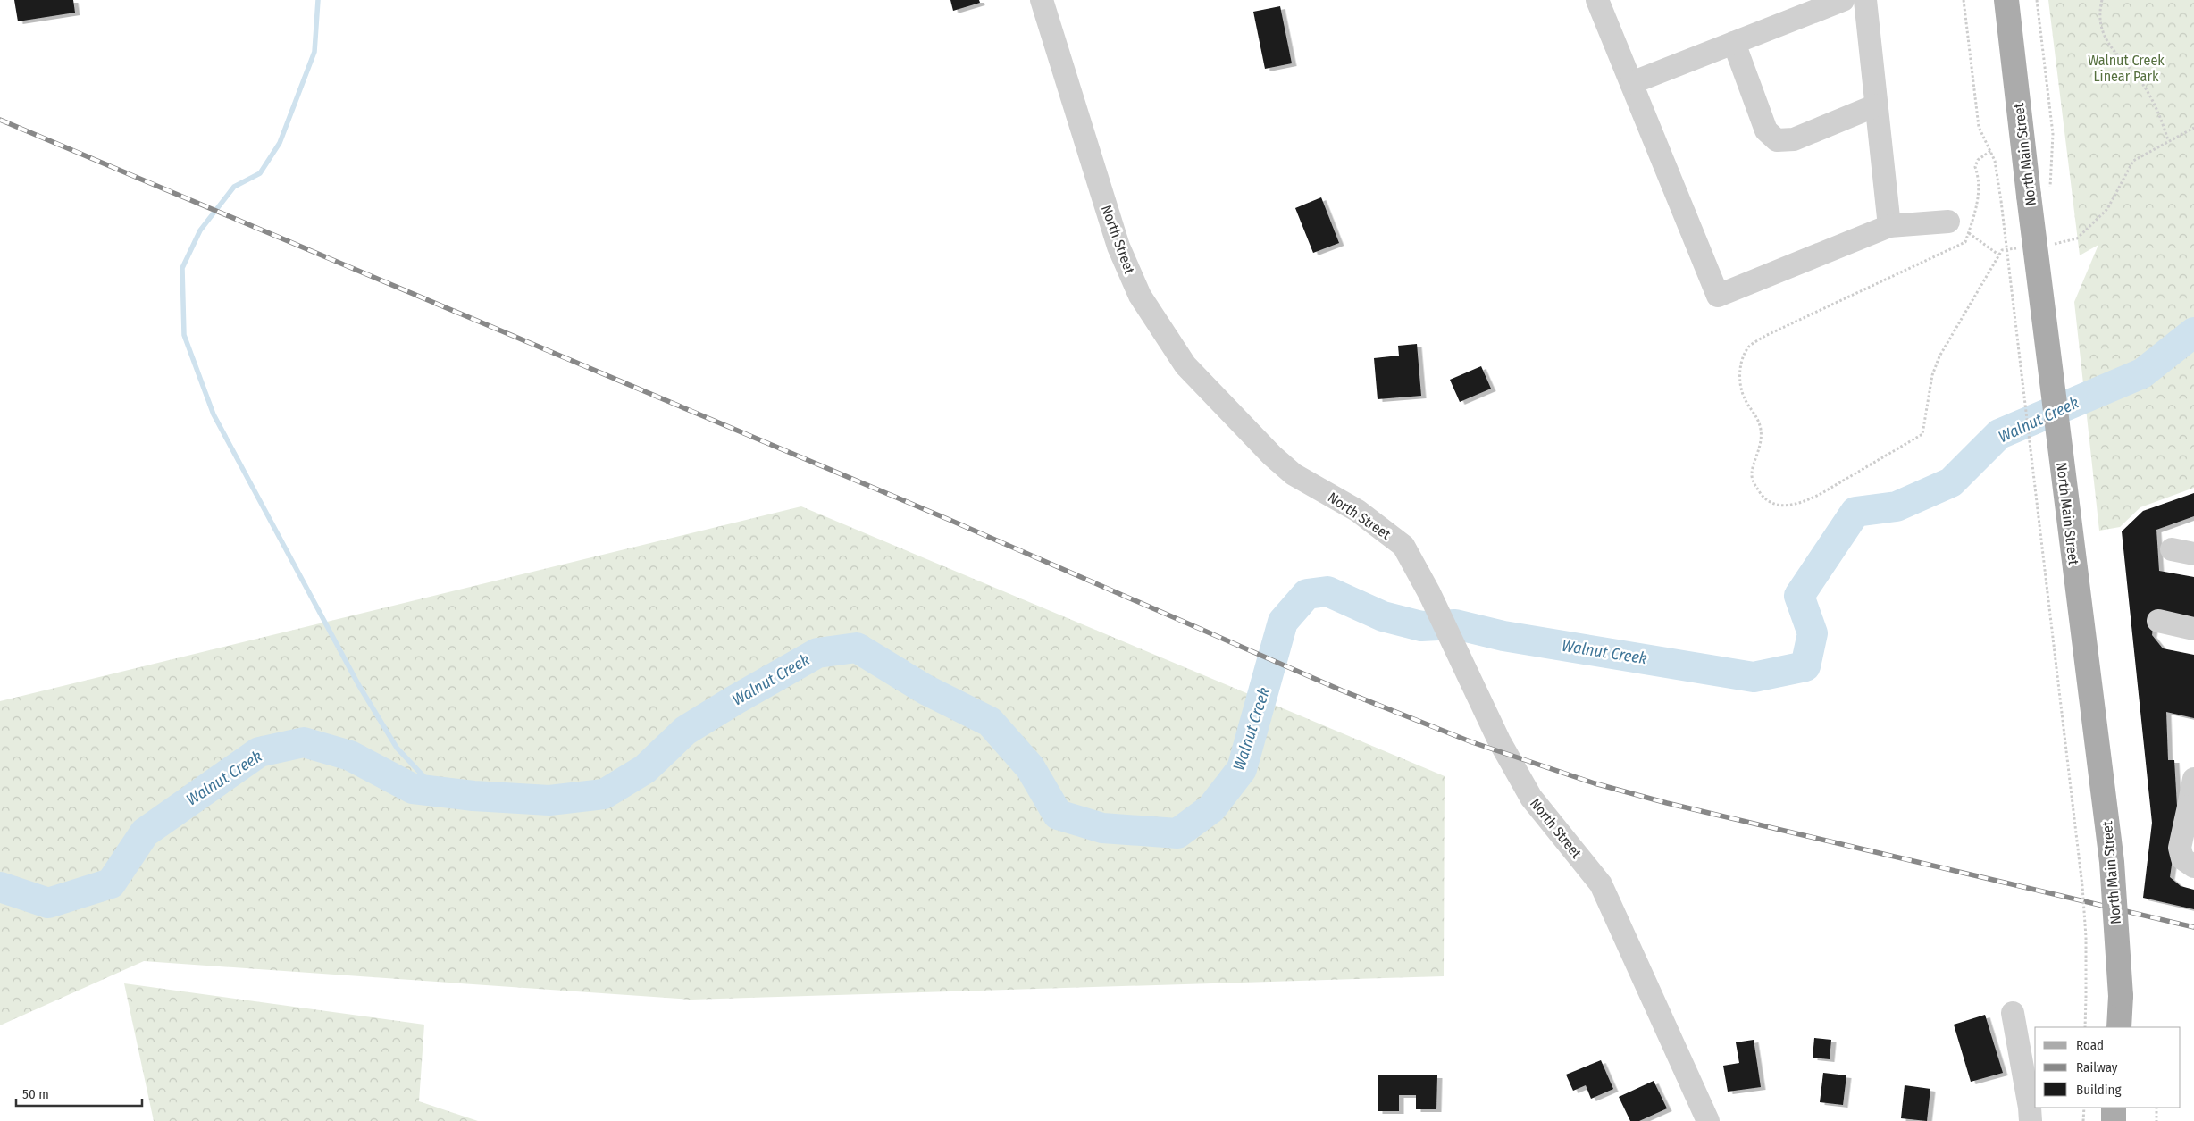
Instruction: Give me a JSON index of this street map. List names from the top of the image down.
{
  "streets": {
    "main road": ["North Main Street"],
    "street": ["North Street"]
  },
  "water": ["Walnut Creek"],
  "parks": ["Walnut Creek Linear Park"],
  "legend": ["Road", "Railway", "Building"],
  "scale_bar": "50 m"
}
